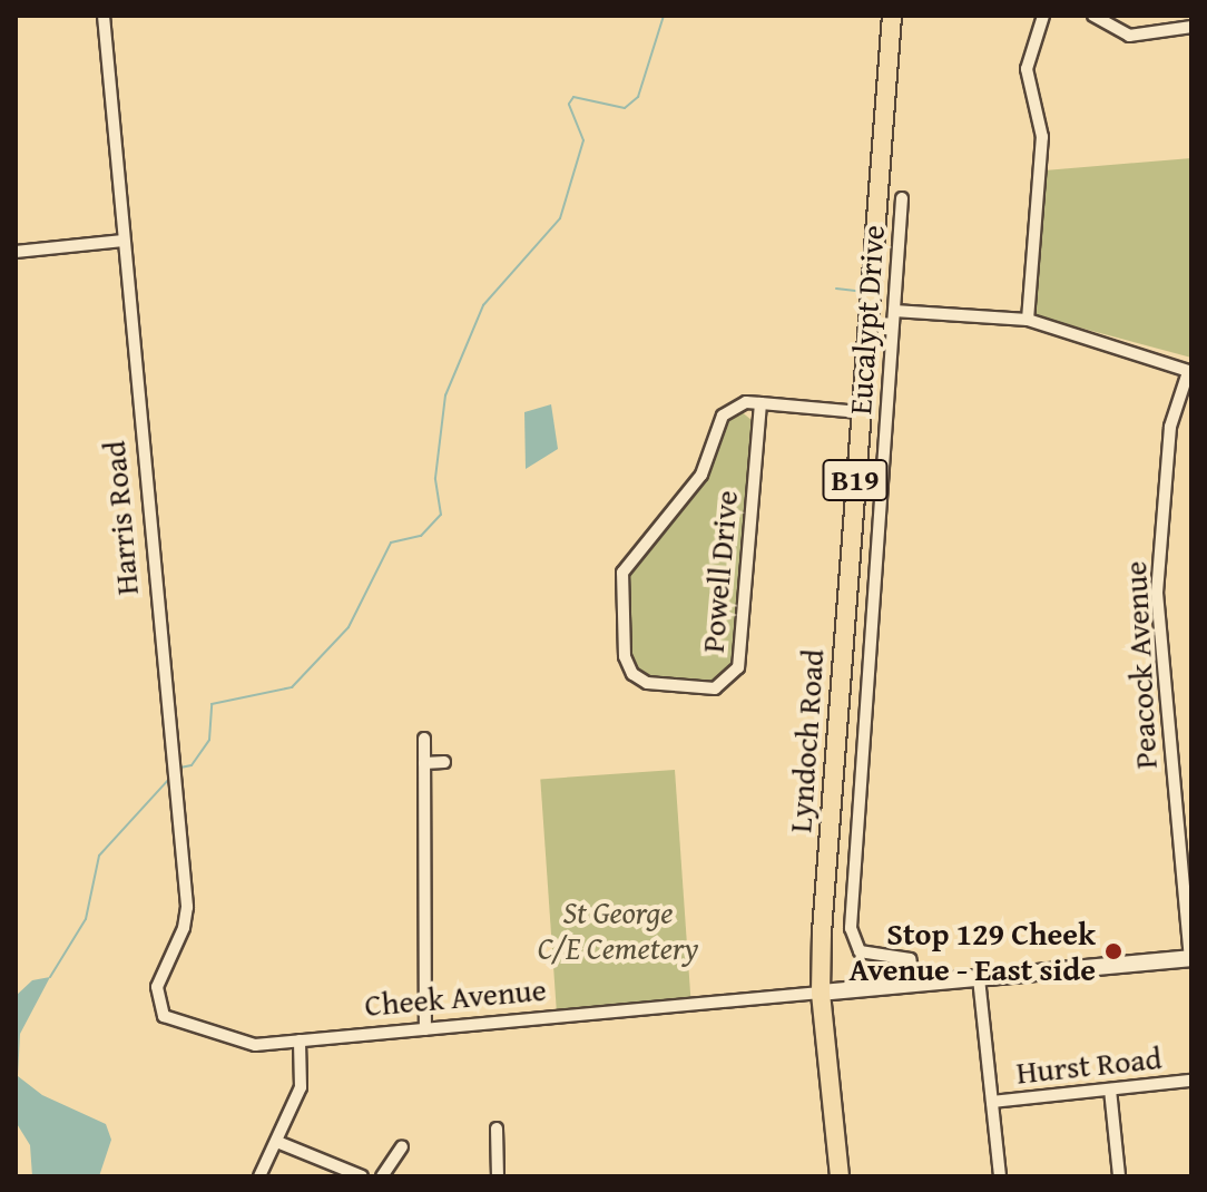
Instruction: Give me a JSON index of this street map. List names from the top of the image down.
{
  "streets": {
    "main road": ["B19", "Lyndoch Road"],
    "street": [
      "Eucalypt Drive",
      "Harris Road",
      "Powell Drive",
      "Peacock Avenue",
      "Cheek Avenue",
      "Hurst Road"
    ]
  },
  "crossings": [
    ["Eucalypt Drive", "Cheek Avenue"],
    ["Harris Road", "Cheek Avenue"],
    ["Powell Drive", "Lyndoch Road"],
    ["Peacock Avenue", "Cheek Avenue"],
    ["Lyndoch Road", "Cheek Avenue"]
  ],
  "parks": ["St George C/E Cemetery"],
  "places": ["Stop 129 Cheek Avenue - East side"]
}
